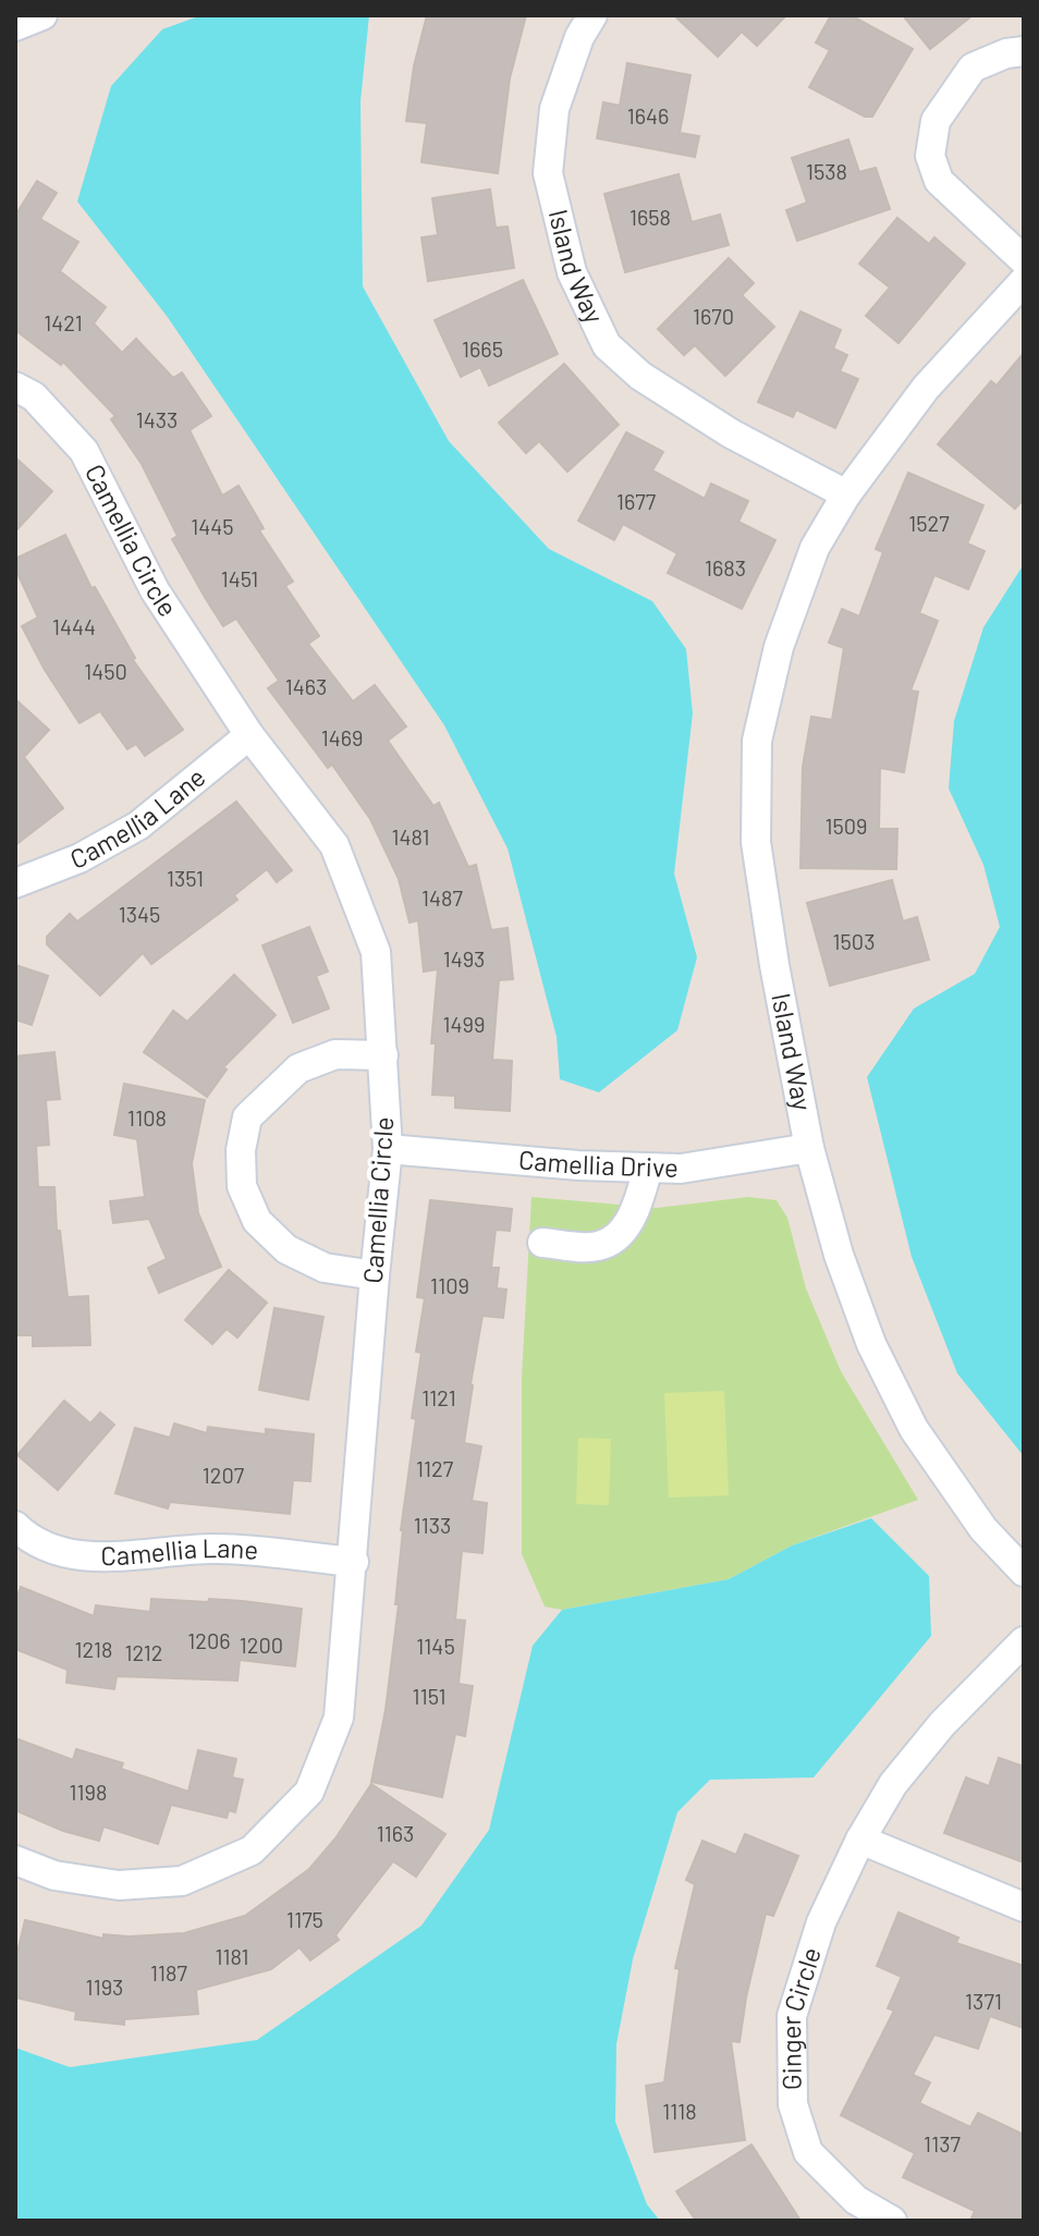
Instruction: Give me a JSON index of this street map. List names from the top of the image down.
{
  "streets": {
    "street": [
      "Island Way",
      "Camellia Circle",
      "Camellia Lane",
      "Camellia Drive",
      "Ginger Circle"
    ]
  },
  "crossings": [
    ["Island Way", "Camellia Drive"],
    ["Camellia Circle", "Camellia Lane"],
    ["Camellia Circle", "Camellia Drive"]
  ],
  "house_numbers": [
    "1646",
    "1538",
    "1658",
    "1670",
    "1421",
    "1665",
    "1433",
    "1677",
    "1527",
    "1445",
    "1683",
    "1451",
    "1444",
    "1450",
    "1463",
    "1469",
    "1509",
    "1481",
    "1351",
    "1487",
    "1345",
    "1503",
    "1493",
    "1499",
    "1108",
    "1109",
    "1121",
    "1127",
    "1207",
    "1133",
    "1206",
    "1200",
    "1145",
    "1218",
    "1212",
    "1151",
    "1198",
    "1163",
    "1175",
    "1181",
    "1187",
    "1193",
    "1371",
    "1118",
    "1137"
  ]
}
